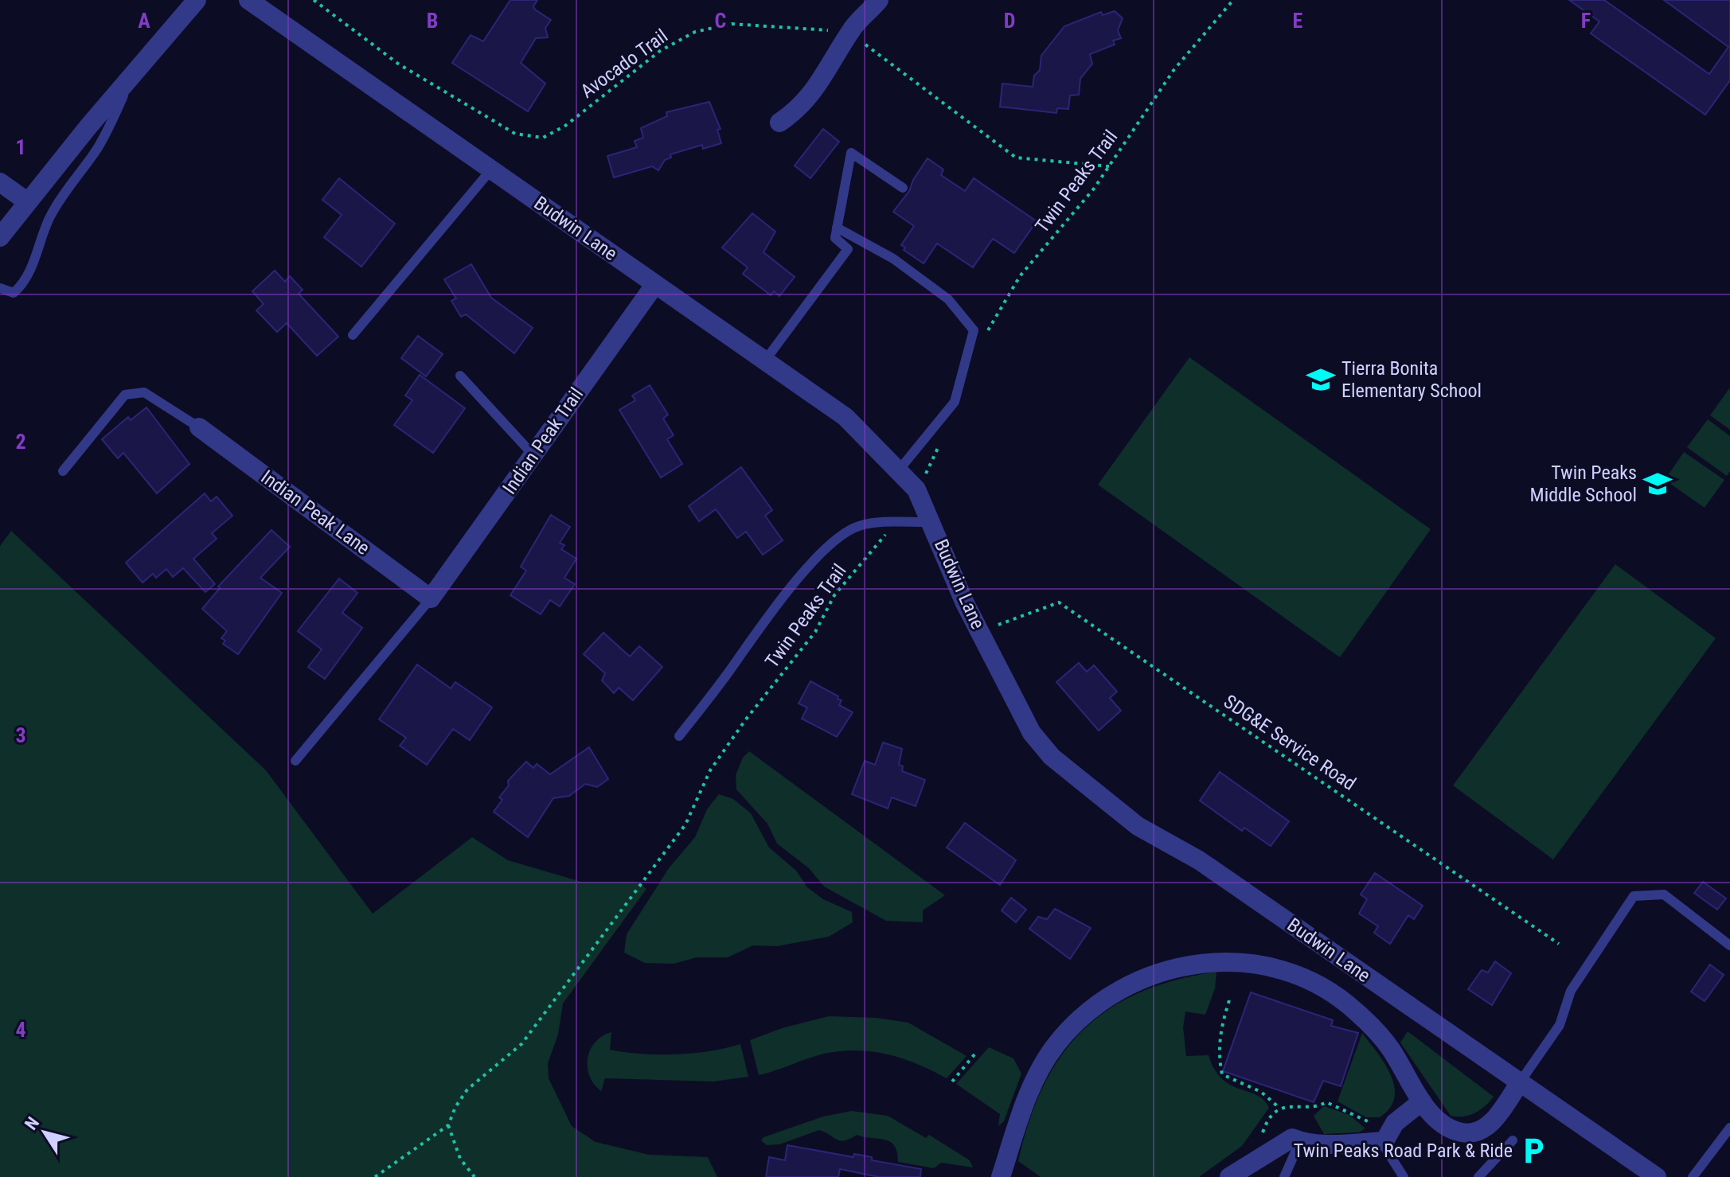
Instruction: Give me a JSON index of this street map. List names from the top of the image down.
{
  "streets": {
    "street": ["Budwin Lane", "Indian Peak Trail", "Indian Peak Lane"],
    "path": ["Avocado Trail", "Twin Peaks Trail", "SDG&E Service Road"]
  },
  "crossings": [
    ["Budwin Lane", "Indian Peak Trail"],
    ["Indian Peak Trail", "Indian Peak Lane"]
  ],
  "places": {
    "school or university": ["Tierra Bonita Elementary School", "Twin Peaks Middle School"],
    "parking": ["Twin Peaks Road Park & Ride"]
  },
  "north": "top left",
  "grid": {
    "columns": [
      "A",
      "B",
      "C",
      "D",
      "E",
      "F"
    ],
    "rows": [
      "1",
      "2",
      "3",
      "4"
    ]
  }
}
